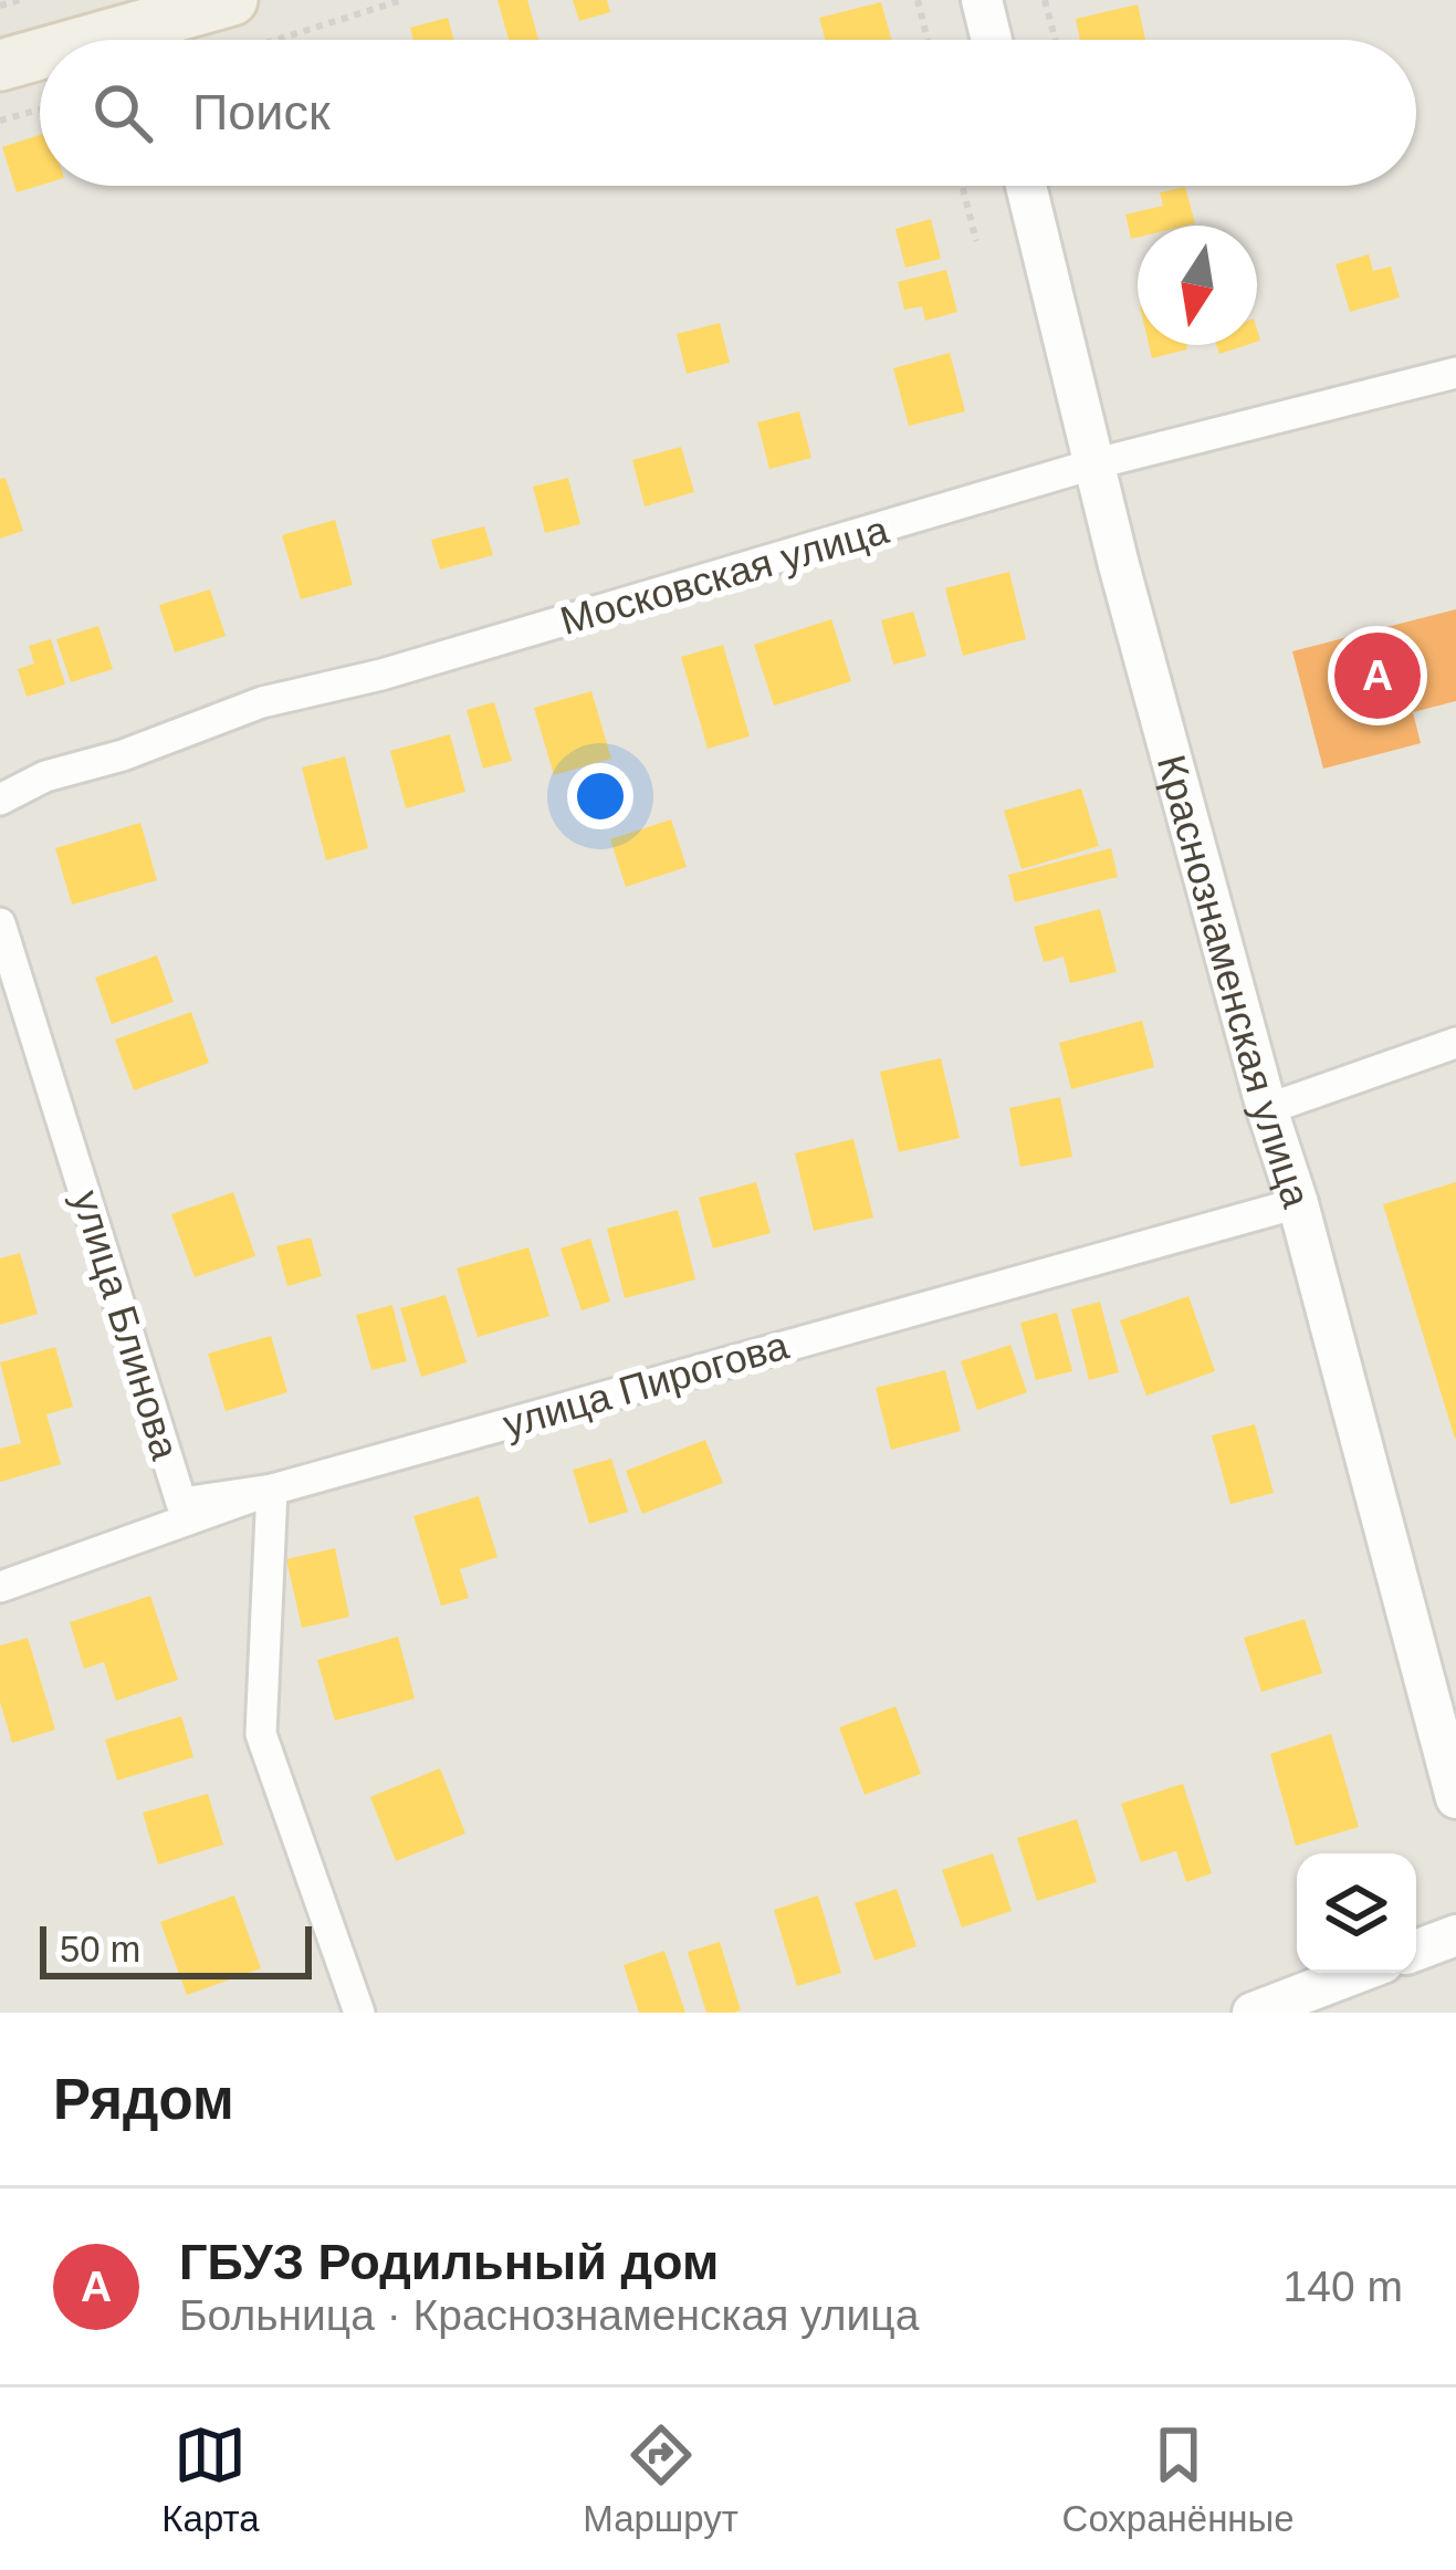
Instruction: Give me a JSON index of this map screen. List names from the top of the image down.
{
  "streets": {
    "street": [
      "Московская улица",
      "Краснознаменская улица",
      "улица Блинова",
      "улица Пирогова"
    ]
  },
  "crossings": [
    ["Московская улица", "Краснознаменская улица"],
    ["Краснознаменская улица", "улица Пирогова"],
    ["улица Блинова", "улица Пирогова"]
  ],
  "scale_bar": "50 m",
  "north": "bottom",
  "page": {
    "search": "Поиск",
    "pins": "A",
    "scale": "50 m",
    "heading": "Рядом",
    "list": [
      {
        "mark": "A",
        "name": "ГБУЗ Родильный дом",
        "note": "Больница · Краснознаменская улица",
        "value": "140 m"
      }
    ],
    "nav": ["Карта", "Маршрут", "Сохранённые"]
  }
}
